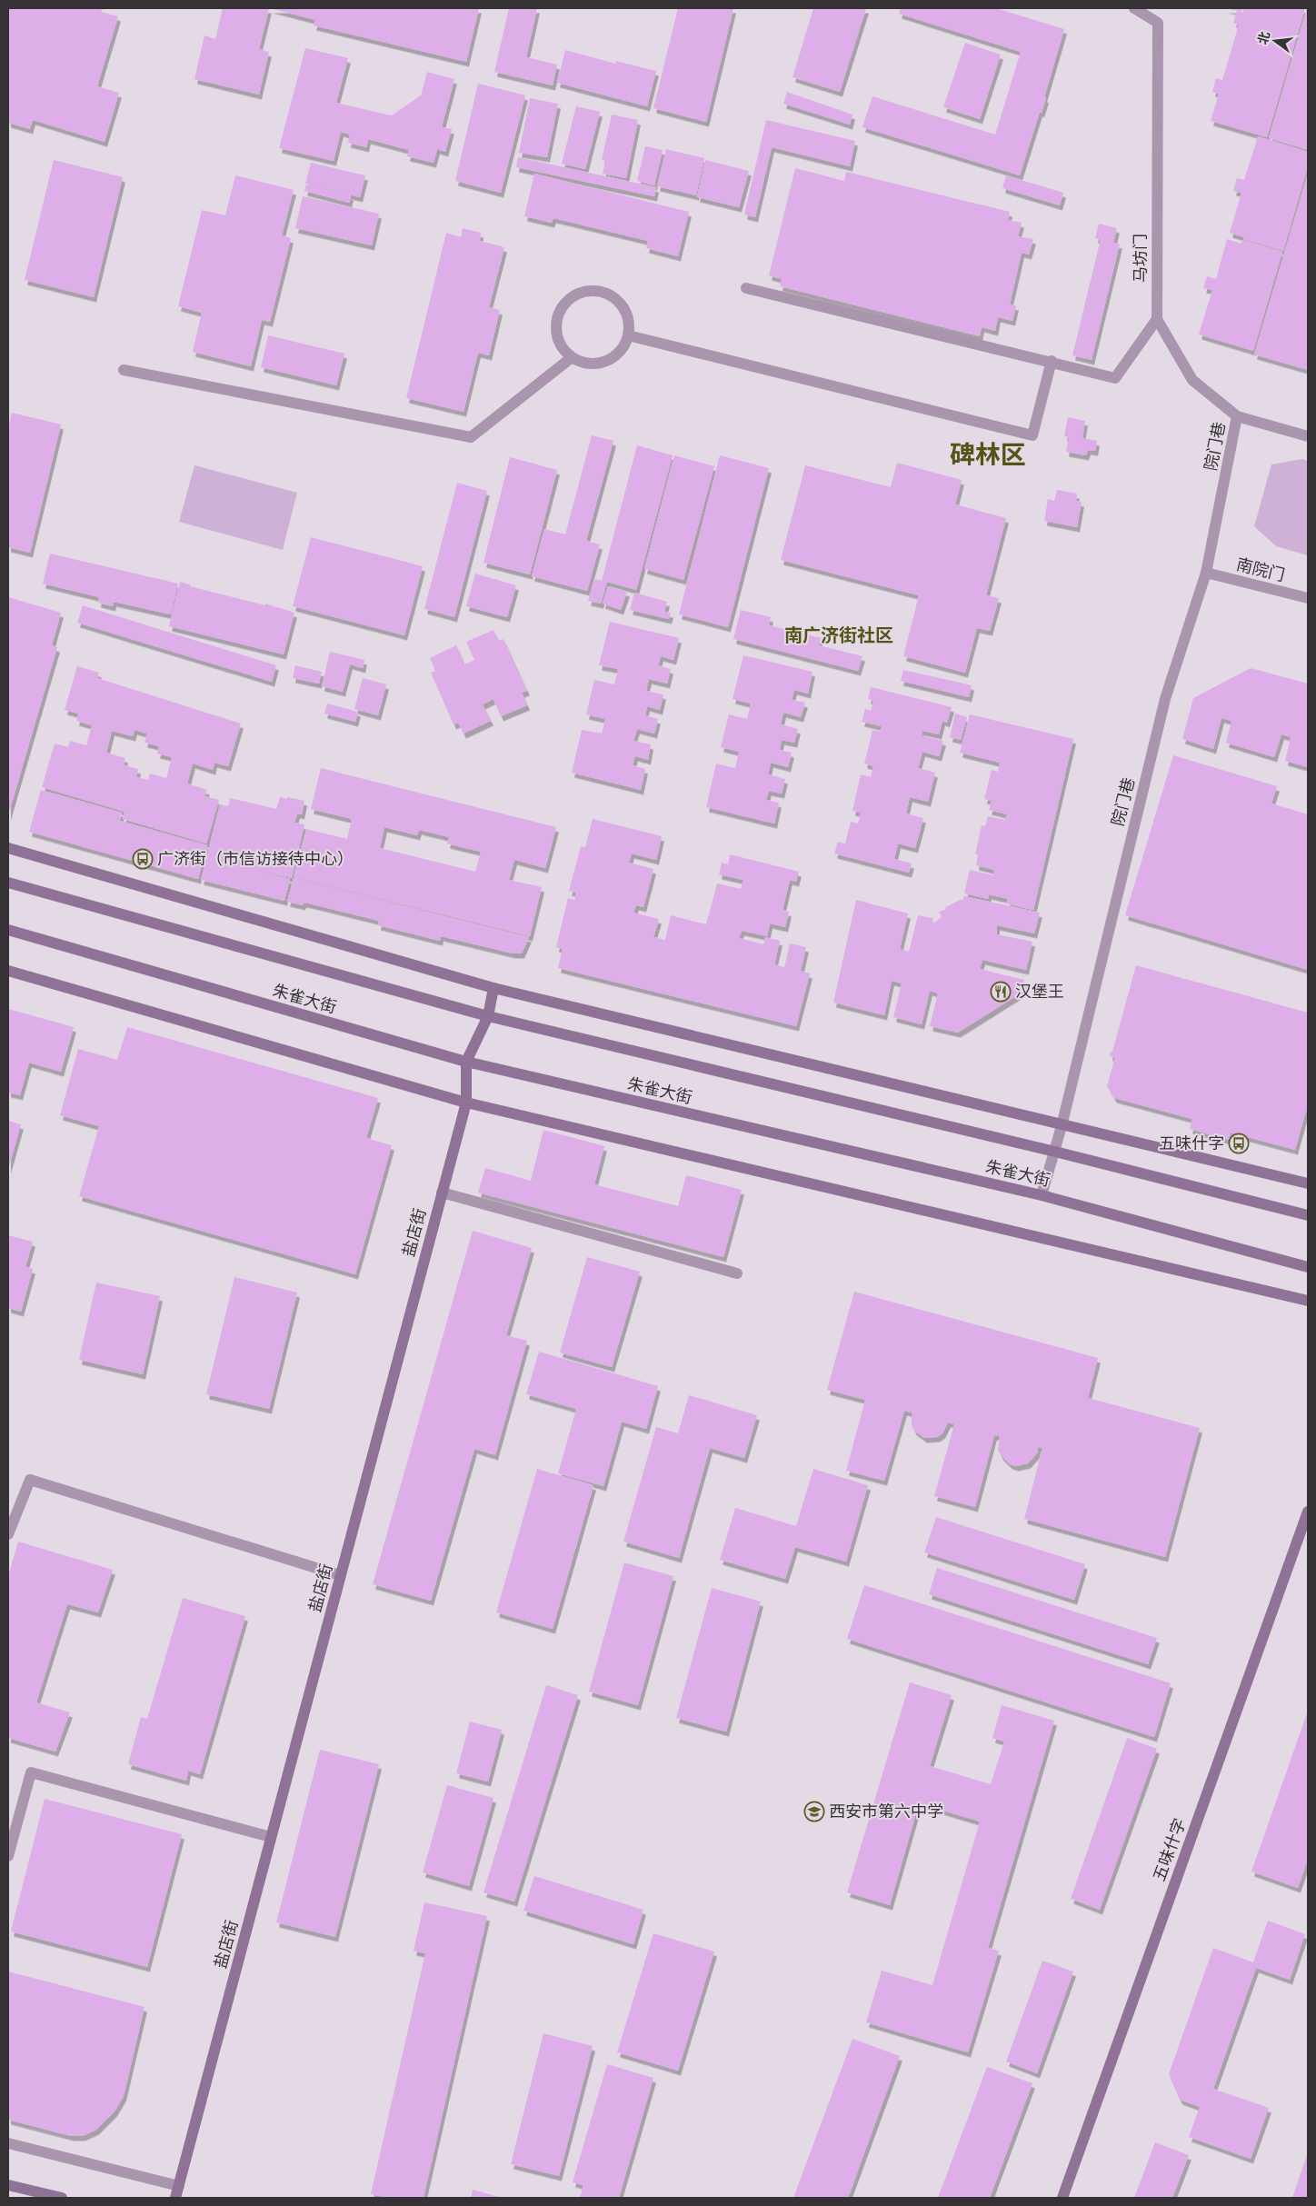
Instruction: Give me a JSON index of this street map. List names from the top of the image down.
{
  "streets": {
    "street": [
      "马坊门",
      "院门巷",
      "南院门",
      "朱雀大街",
      "盐店街",
      "五味什字"
    ]
  },
  "crossings": [
    ["院门巷", "南院门"],
    ["院门巷", "朱雀大街"],
    ["朱雀大街", "盐店街"]
  ],
  "districts": ["碑林区", "南广济街社区"],
  "places": {
    "bus stop": ["广济街（市信访接待中心）", "五味什字"],
    "restaurant": ["汉堡王"],
    "school or university": ["西安市第六中学"]
  },
  "north": "left"
}
